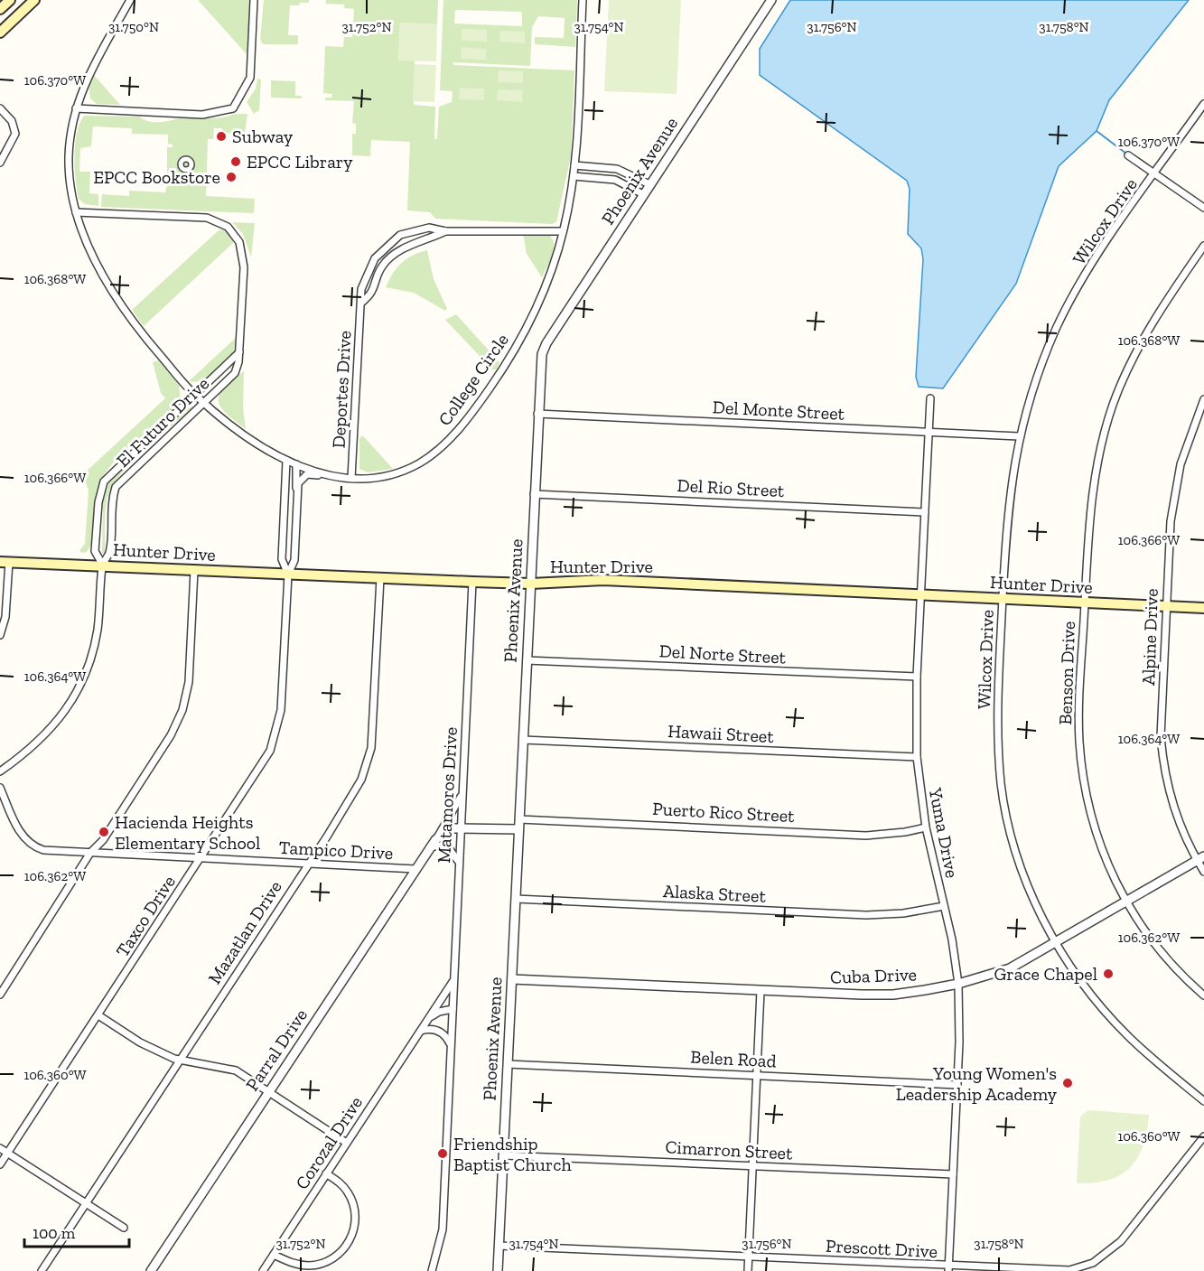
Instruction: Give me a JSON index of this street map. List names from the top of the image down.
{
  "streets": {
    "main road": ["Hunter Drive"],
    "street": [
      "Phoenix Avenue",
      "Wilcox Drive",
      "College Circle",
      "Deportes Drive",
      "Del Monte Street",
      "El Futuro Drive",
      "Del Rio Street",
      "Alpine Drive",
      "Del Norte Street",
      "Benson Drive",
      "Hawaii Street",
      "Matamoros Drive",
      "Puerto Rico Street",
      "Yuma Drive",
      "Tampico Drive",
      "Alaska Street",
      "Taxco Drive",
      "Mazatlan Drive",
      "Cuba Drive",
      "Parral Drive",
      "Belen Road",
      "Corozal Drive",
      "Cimarron Street",
      "Prescott Drive"
    ]
  },
  "crossings": [
    ["Phoenix Avenue", "Del Monte Street"],
    ["Phoenix Avenue", "Del Rio Street"],
    ["Phoenix Avenue", "Hunter Drive"],
    ["Phoenix Avenue", "Del Norte Street"],
    ["Phoenix Avenue", "Hawaii Street"],
    ["Phoenix Avenue", "Puerto Rico Street"],
    ["Phoenix Avenue", "Alaska Street"],
    ["Phoenix Avenue", "Cuba Drive"],
    ["Phoenix Avenue", "Belen Road"],
    ["Phoenix Avenue", "Cimarron Street"],
    ["Phoenix Avenue", "Prescott Drive"],
    ["Wilcox Drive", "Del Monte Street"],
    ["Wilcox Drive", "Hunter Drive"],
    ["Wilcox Drive", "Cuba Drive"],
    ["College Circle", "Deportes Drive"],
    ["College Circle", "El Futuro Drive"],
    ["Del Monte Street", "Yuma Drive"],
    ["El Futuro Drive", "Hunter Drive"],
    ["Del Rio Street", "Yuma Drive"],
    ["Hunter Drive", "Alpine Drive"],
    ["Hunter Drive", "Benson Drive"],
    ["Hunter Drive", "Matamoros Drive"],
    ["Hunter Drive", "Yuma Drive"],
    ["Hunter Drive", "Taxco Drive"],
    ["Hunter Drive", "Mazatlan Drive"],
    ["Alpine Drive", "Cuba Drive"],
    ["Del Norte Street", "Yuma Drive"],
    ["Benson Drive", "Cuba Drive"],
    ["Hawaii Street", "Yuma Drive"],
    ["Matamoros Drive", "Parral Drive"],
    ["Matamoros Drive", "Corozal Drive"],
    ["Puerto Rico Street", "Yuma Drive"],
    ["Yuma Drive", "Alaska Street"],
    ["Yuma Drive", "Cuba Drive"],
    ["Yuma Drive", "Belen Road"],
    ["Yuma Drive", "Cimarron Street"],
    ["Yuma Drive", "Prescott Drive"],
    ["Tampico Drive", "Taxco Drive"],
    ["Tampico Drive", "Mazatlan Drive"],
    ["Tampico Drive", "Parral Drive"]
  ],
  "places": [
    "Subway",
    "EPCC Library",
    "EPCC Bookstore",
    "Hacienda Heights Elementary School",
    "Grace Chapel",
    "Young Women's Leadership Academy",
    "Friendship Baptist Church"
  ],
  "scale_bar": "100 m",
  "coordinates": [
    "31.750°N",
    "31.752°N",
    "31.754°N",
    "31.756°N",
    "31.758°N",
    "106.370°W",
    "106.368°W",
    "106.366°W",
    "106.364°W",
    "106.362°W",
    "106.360°W"
  ]
}
